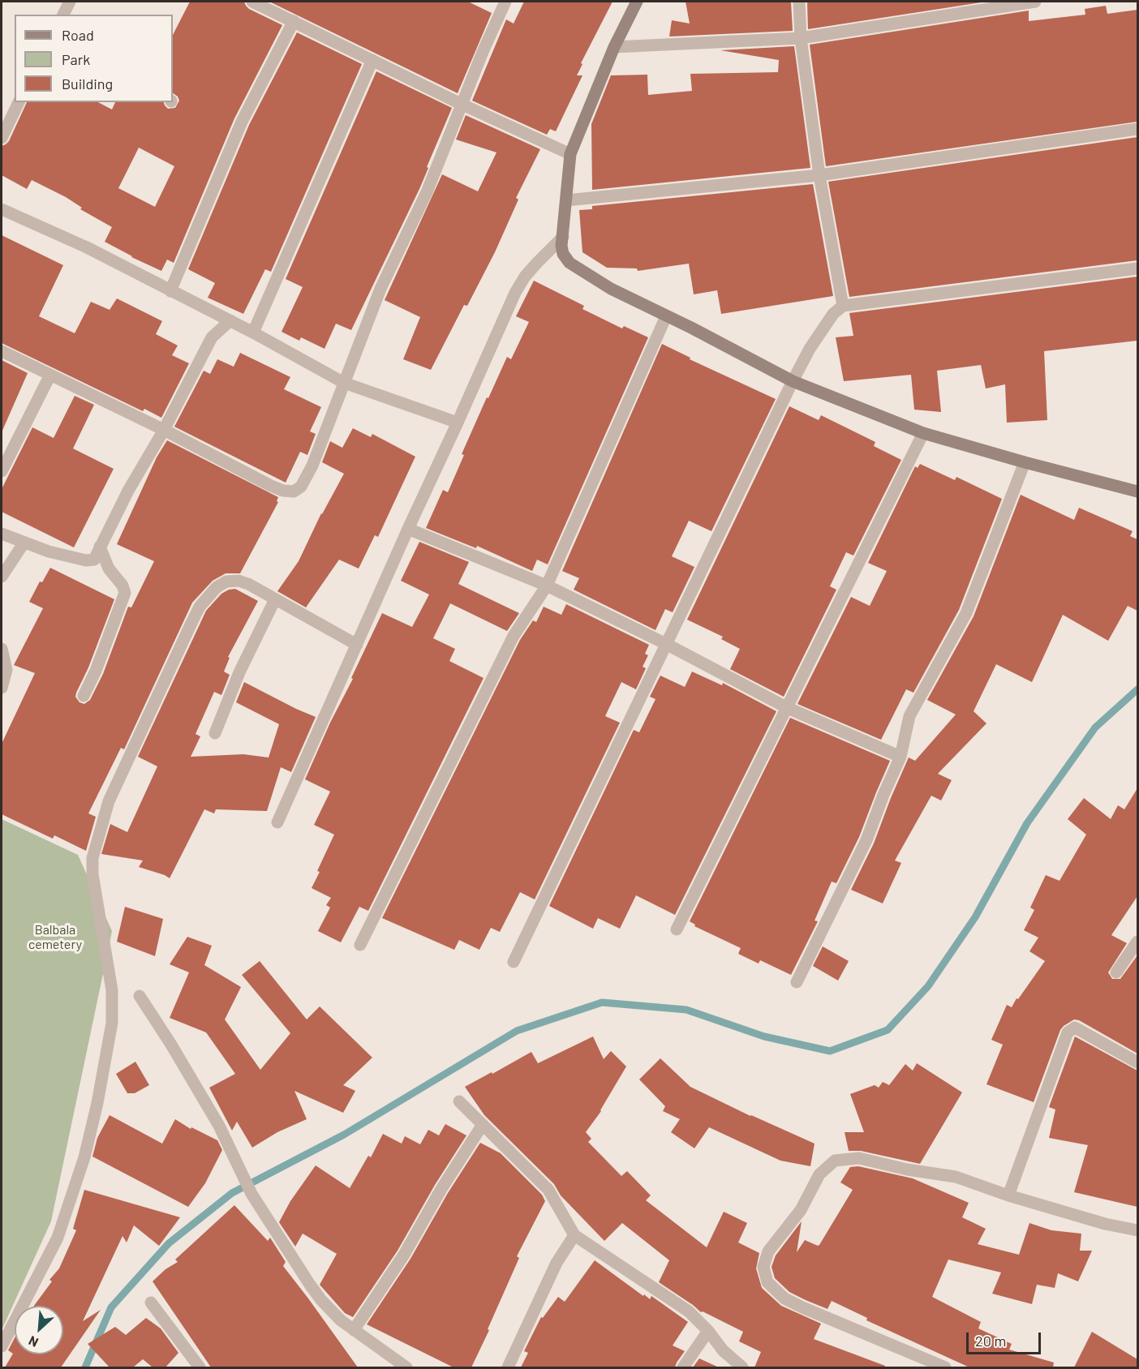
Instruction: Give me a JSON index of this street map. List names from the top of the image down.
{
  "parks": ["Balbala cemetery"],
  "legend": ["Road", "Park", "Building"],
  "scale_bar": "20 m",
  "north": "bottom left"
}
